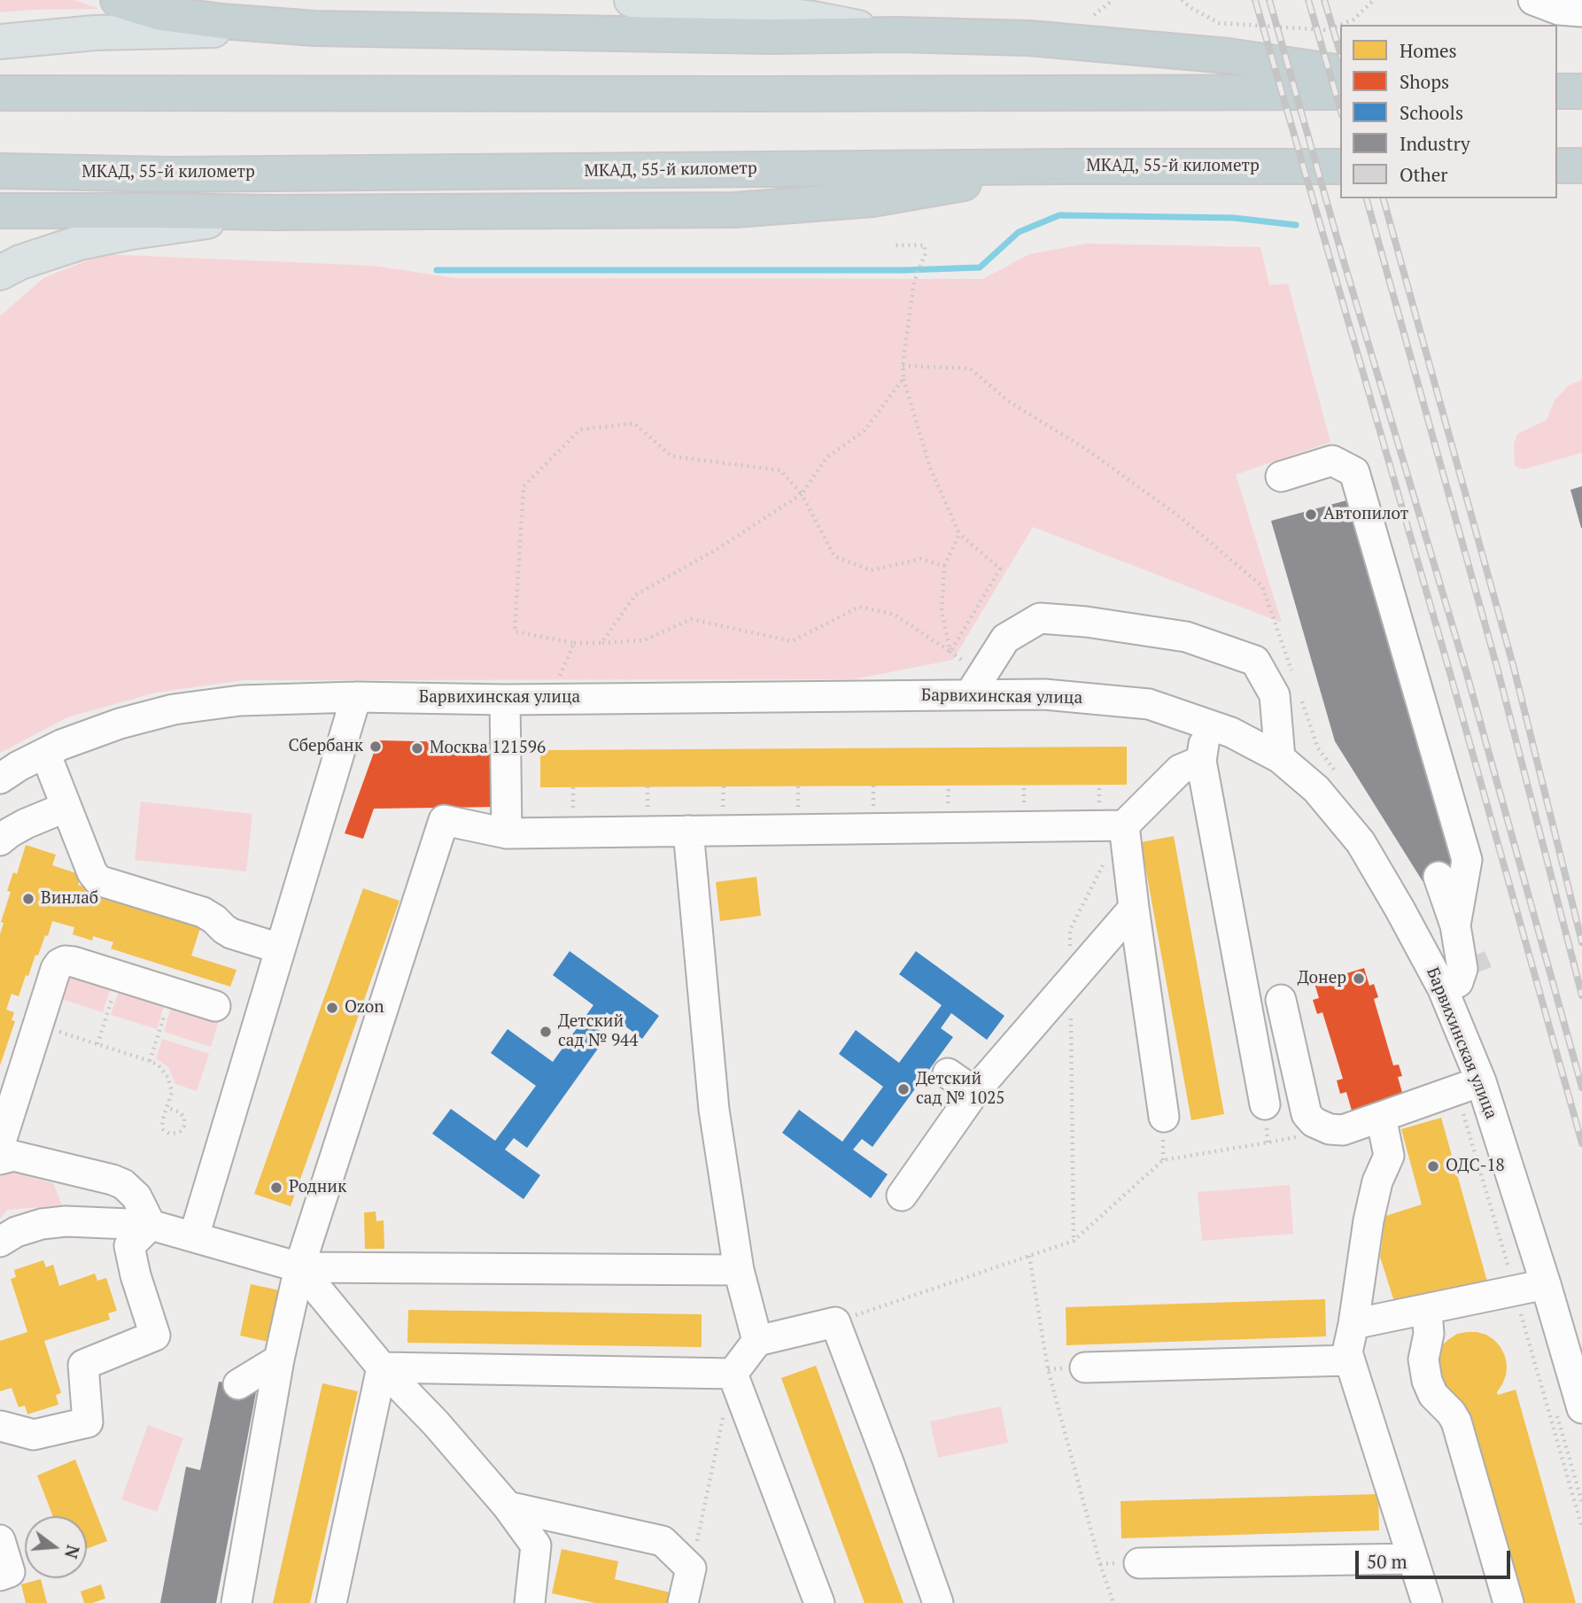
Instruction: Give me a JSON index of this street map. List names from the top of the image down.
{
  "streets": {
    "highway": ["МКАД, 55-й километр"],
    "street": ["Барвихинская улица"]
  },
  "places": [
    "Автопилот",
    "Сбербанк",
    "Москва 121596",
    "Винлаб",
    "Донер",
    "Ozon",
    "Детский сад № 944",
    "Детский сад № 1025",
    "ОДС-18",
    "Родник"
  ],
  "legend": [
    "Homes",
    "Shops",
    "Schools",
    "Industry",
    "Other"
  ],
  "scale_bar": "50 m",
  "north": "right"
}
